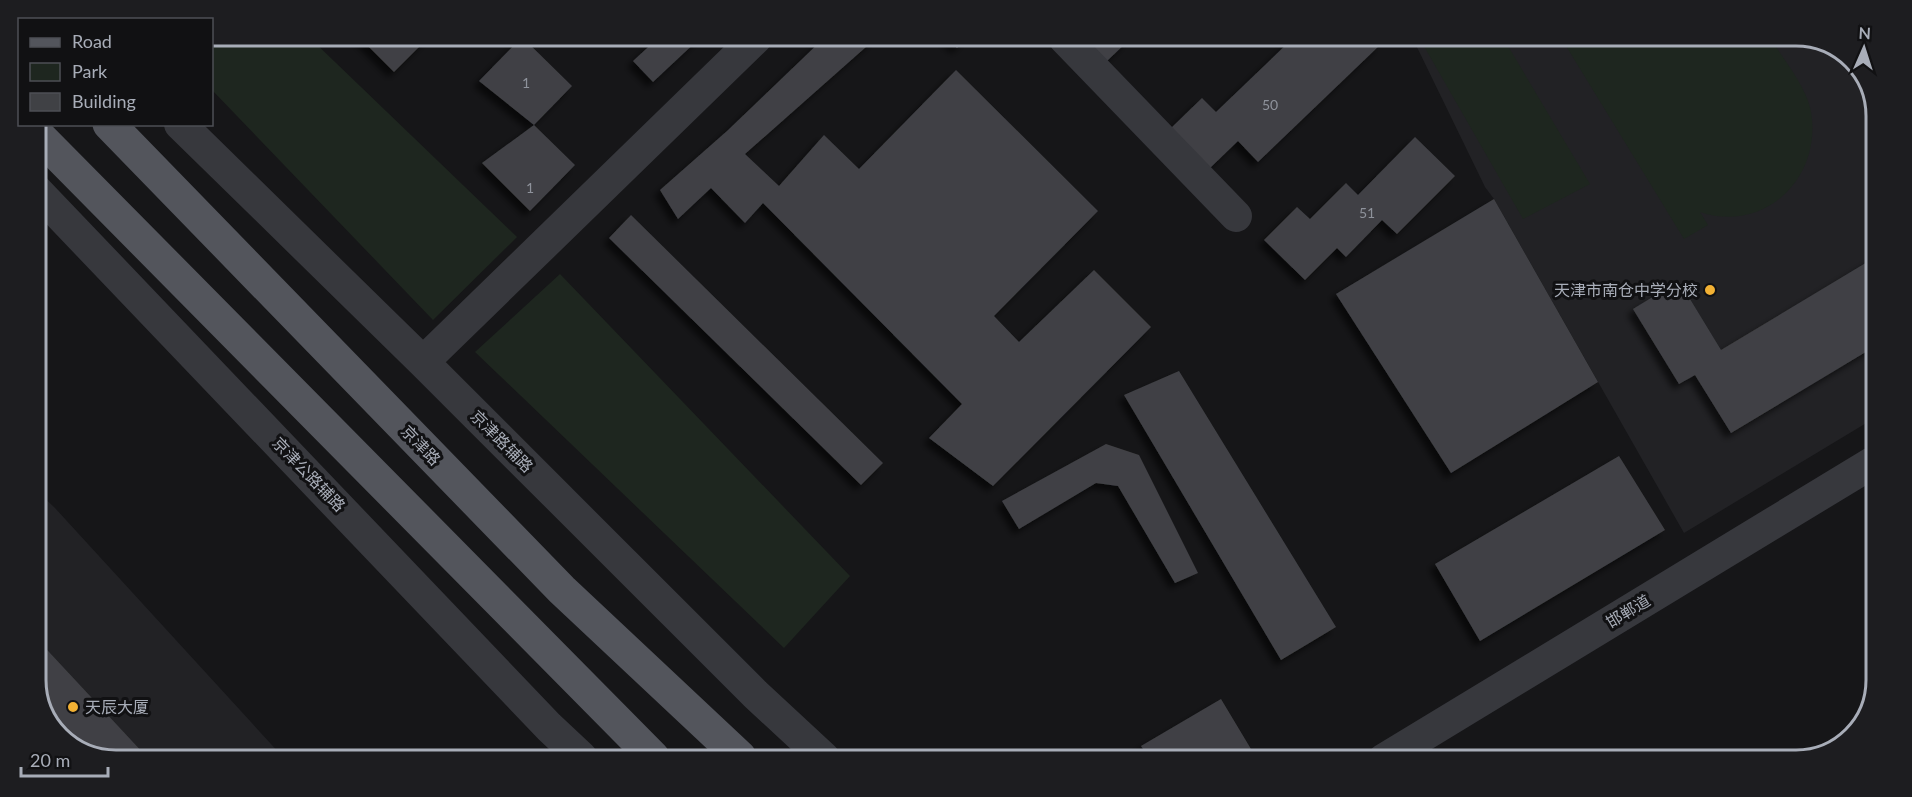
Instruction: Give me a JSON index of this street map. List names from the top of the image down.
{
  "streets": {
    "main road": ["京津路"],
    "street": ["京津路辅路", "京津公路辅路", "邯郸道"]
  },
  "places": ["天津市南仓中学分校", "天辰大厦"],
  "house_numbers": [
    "1",
    "50",
    "1",
    "51"
  ],
  "legend": ["Road", "Park", "Building"],
  "scale_bar": "20 m",
  "north": "top"
}
